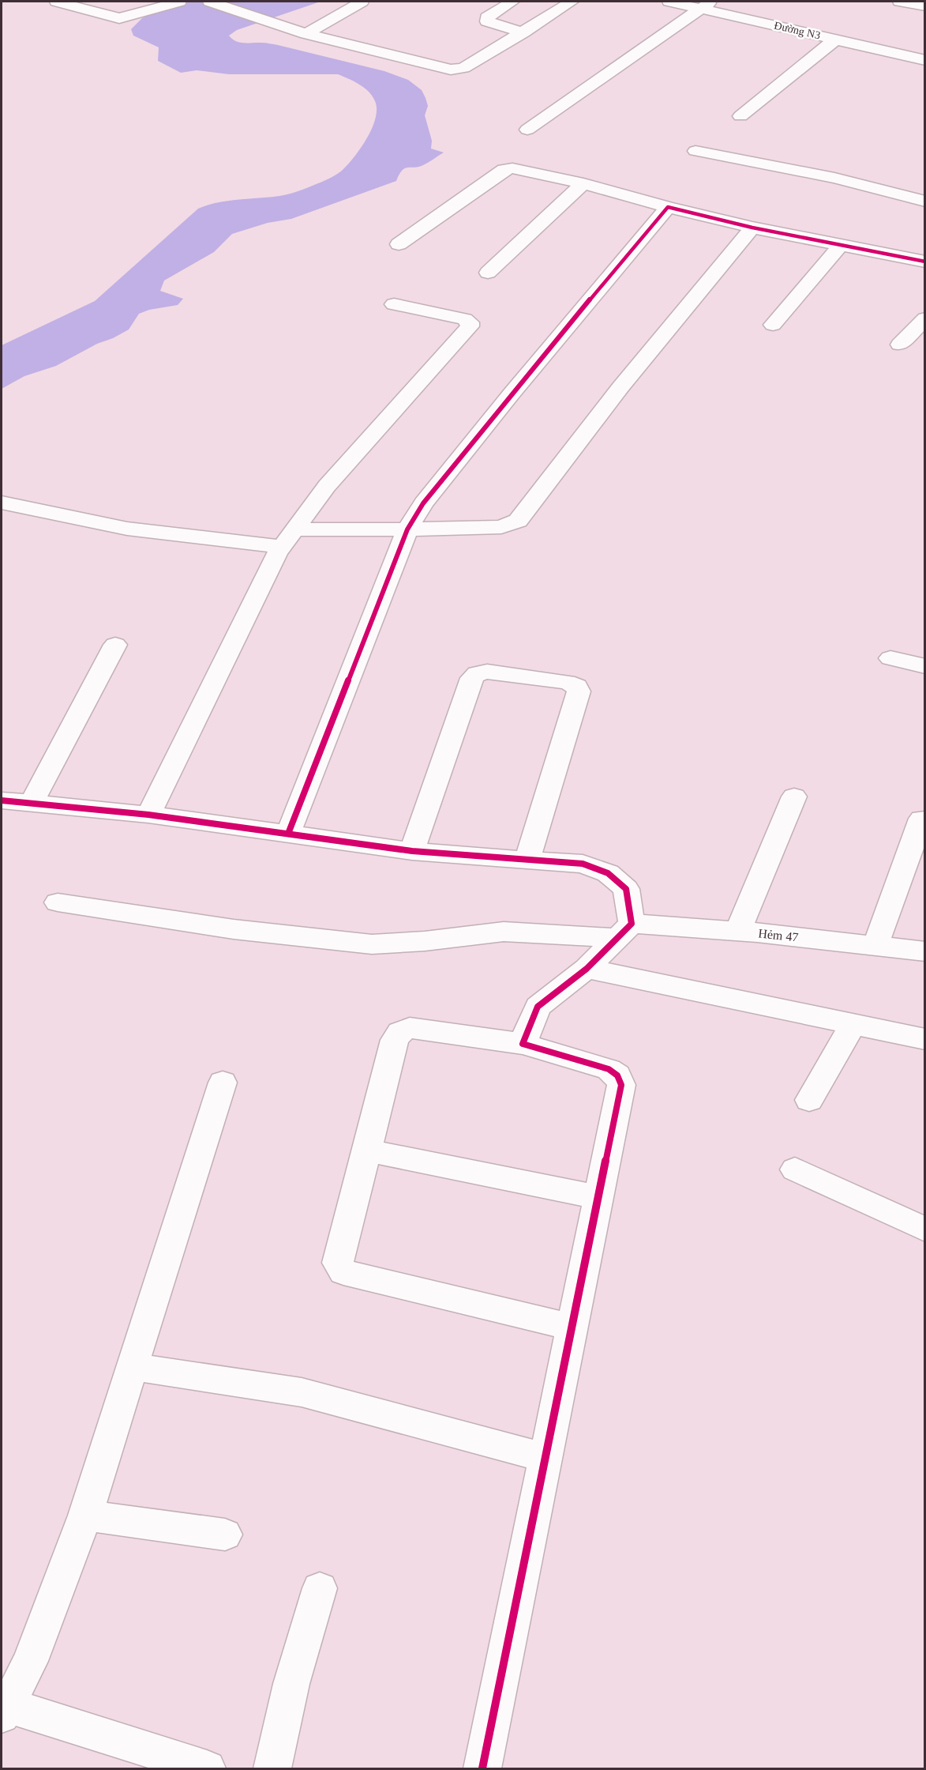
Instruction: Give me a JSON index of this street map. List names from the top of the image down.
{
  "streets": {
    "street": ["Đường N3", "Hẻm 47"]
  }
}
